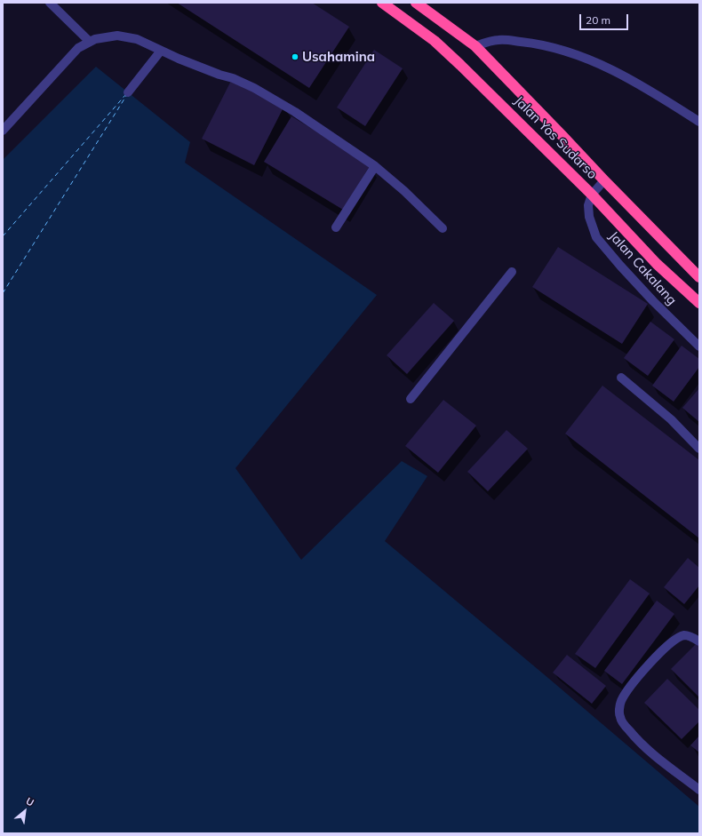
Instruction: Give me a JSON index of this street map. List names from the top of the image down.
{
  "streets": {
    "highway": ["Jalan Yos Sudarso"],
    "street": ["Jalan Cakalang"]
  },
  "crossings": [
    ["Jalan Yos Sudarso", "Jalan Cakalang"]
  ],
  "places": ["Usahamina"],
  "scale_bar": "20 m",
  "north": "top right"
}
